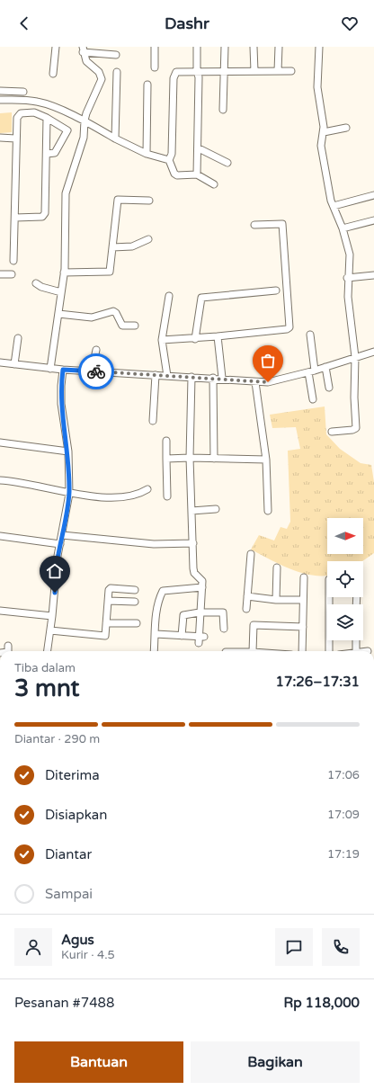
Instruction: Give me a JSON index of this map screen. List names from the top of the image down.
{
  "north": "right",
  "page": {
    "header": "Dashr",
    "heading": ["3 mnt", "Tiba dalam", "17:26–17:31"],
    "panel": [
      "Agus",
      "Kurir · 4.5",
      "Pesanan #7488",
      "Rp 118,000"
    ],
    "bar": "Diantar · 290 m",
    "list": [
      ["Diterima", "17:06"],
      ["Disiapkan", "17:09"],
      ["Diantar", "17:19"],
      "Sampai"
    ],
    "buttons": ["Bantuan", "Bagikan"]
  }
}
